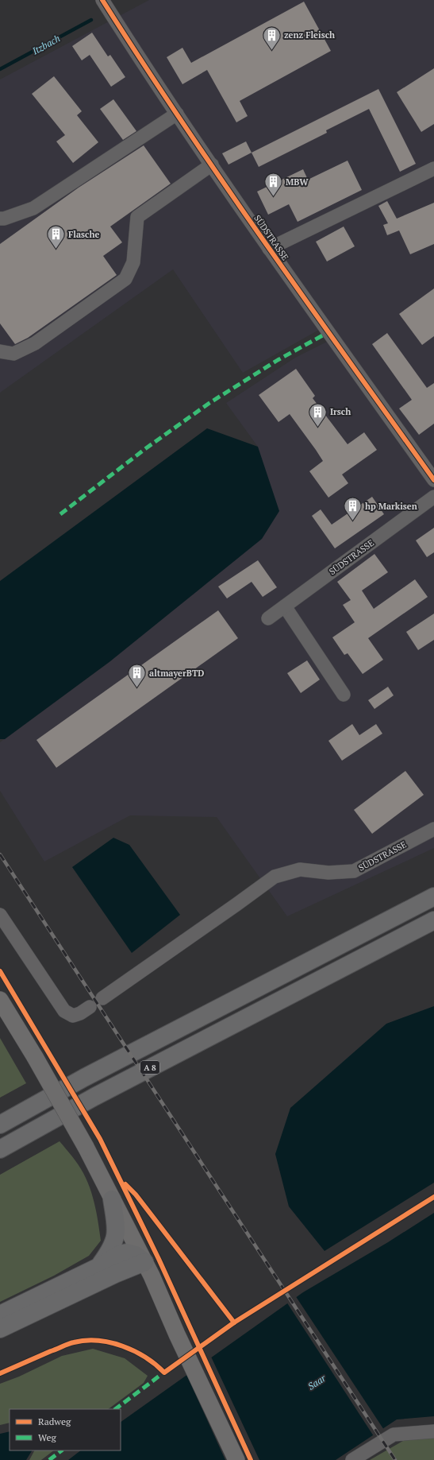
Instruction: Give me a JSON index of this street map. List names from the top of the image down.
{
  "streets": {
    "highway": ["A 8"],
    "street": ["SÜDSTRASSE"]
  },
  "water": ["Itzbach", "Saar"],
  "places": {
    "building": [
      "zenz Fleisch",
      "MBW",
      "Flasche",
      "Irsch",
      "hp Markisen",
      "altmayerBTD"
    ]
  },
  "legend": ["Radweg", "Weg"]
}
